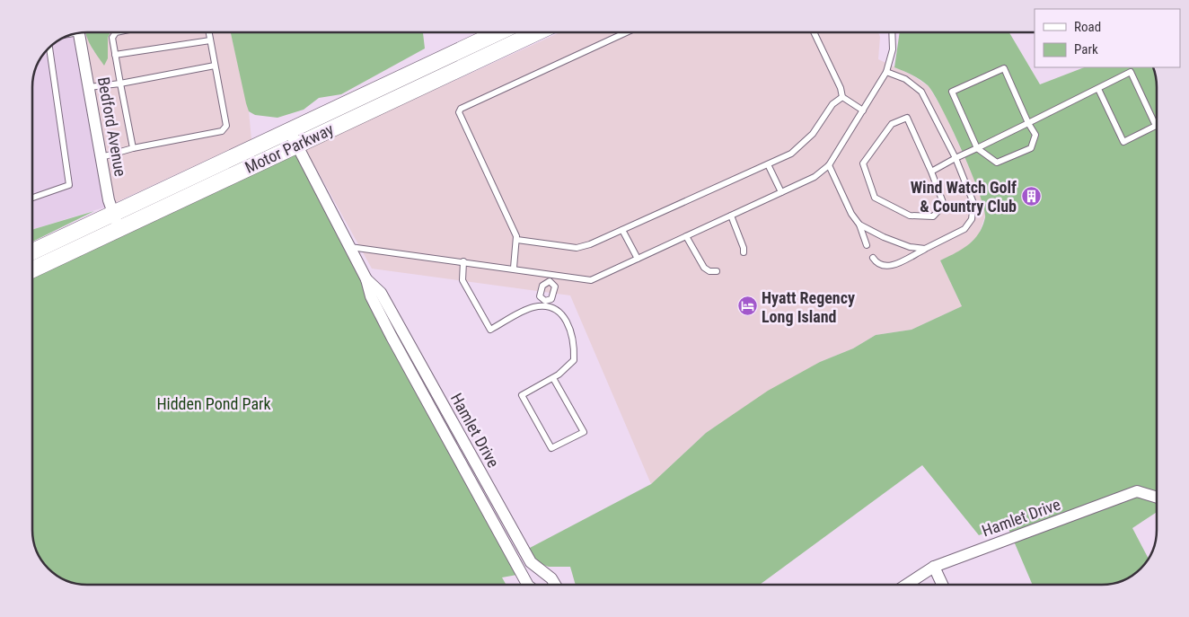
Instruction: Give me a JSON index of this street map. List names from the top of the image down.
{
  "streets": {
    "main road": ["Motor Parkway"],
    "street": ["Bedford Avenue", "Hamlet Drive"]
  },
  "crossings": [
    ["Bedford Avenue", "Motor Parkway"],
    ["Motor Parkway", "Hamlet Drive"]
  ],
  "parks": ["Hidden Pond Park"],
  "places": {
    "building": ["Wind Watch Golf & Country Club"],
    "hotel": ["Hyatt Regency Long Island"]
  },
  "legend": ["Road", "Park"]
}
